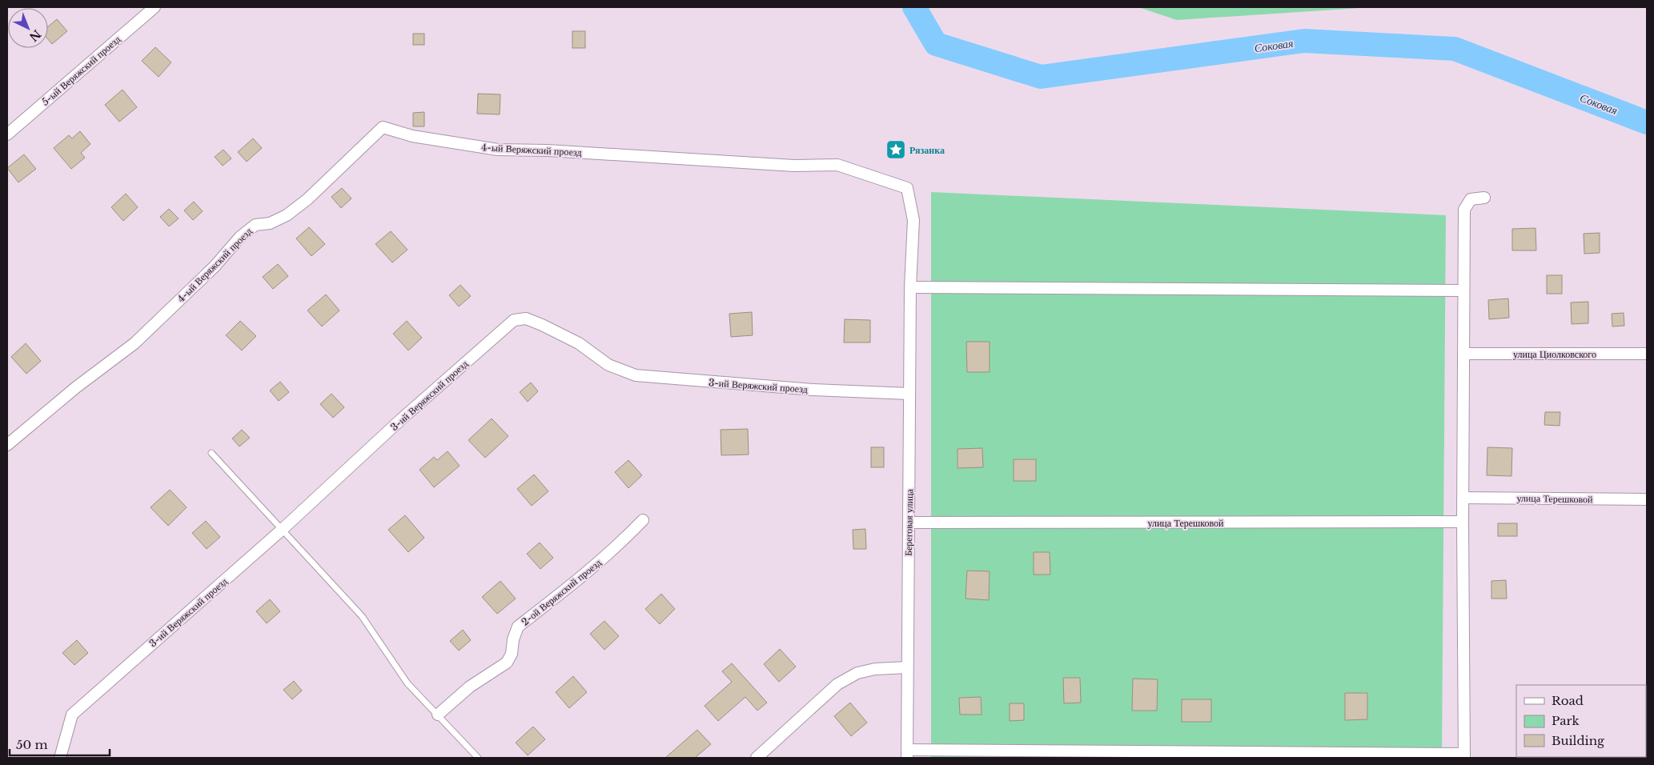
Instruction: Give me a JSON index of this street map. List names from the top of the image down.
{
  "streets": {
    "street": [
      "5-ый Веряжский проезд",
      "4-ый Веряжский проезд",
      "улица Циолковского",
      "3-ий Веряжский проезд",
      "улица Терешковой",
      "Береговая улица",
      "2-ой Веряжский проезд"
    ]
  },
  "crossings": [
    ["4-ый Веряжский проезд", "Береговая улица"],
    ["3-ий Веряжский проезд", "Береговая улица"],
    ["улица Терешковой", "Береговая улица"]
  ],
  "water": ["Соковая"],
  "places": {
    "place": ["Рязанка"]
  },
  "legend": ["Road", "Park", "Building"],
  "scale_bar": "50 m",
  "north": "bottom right"
}
